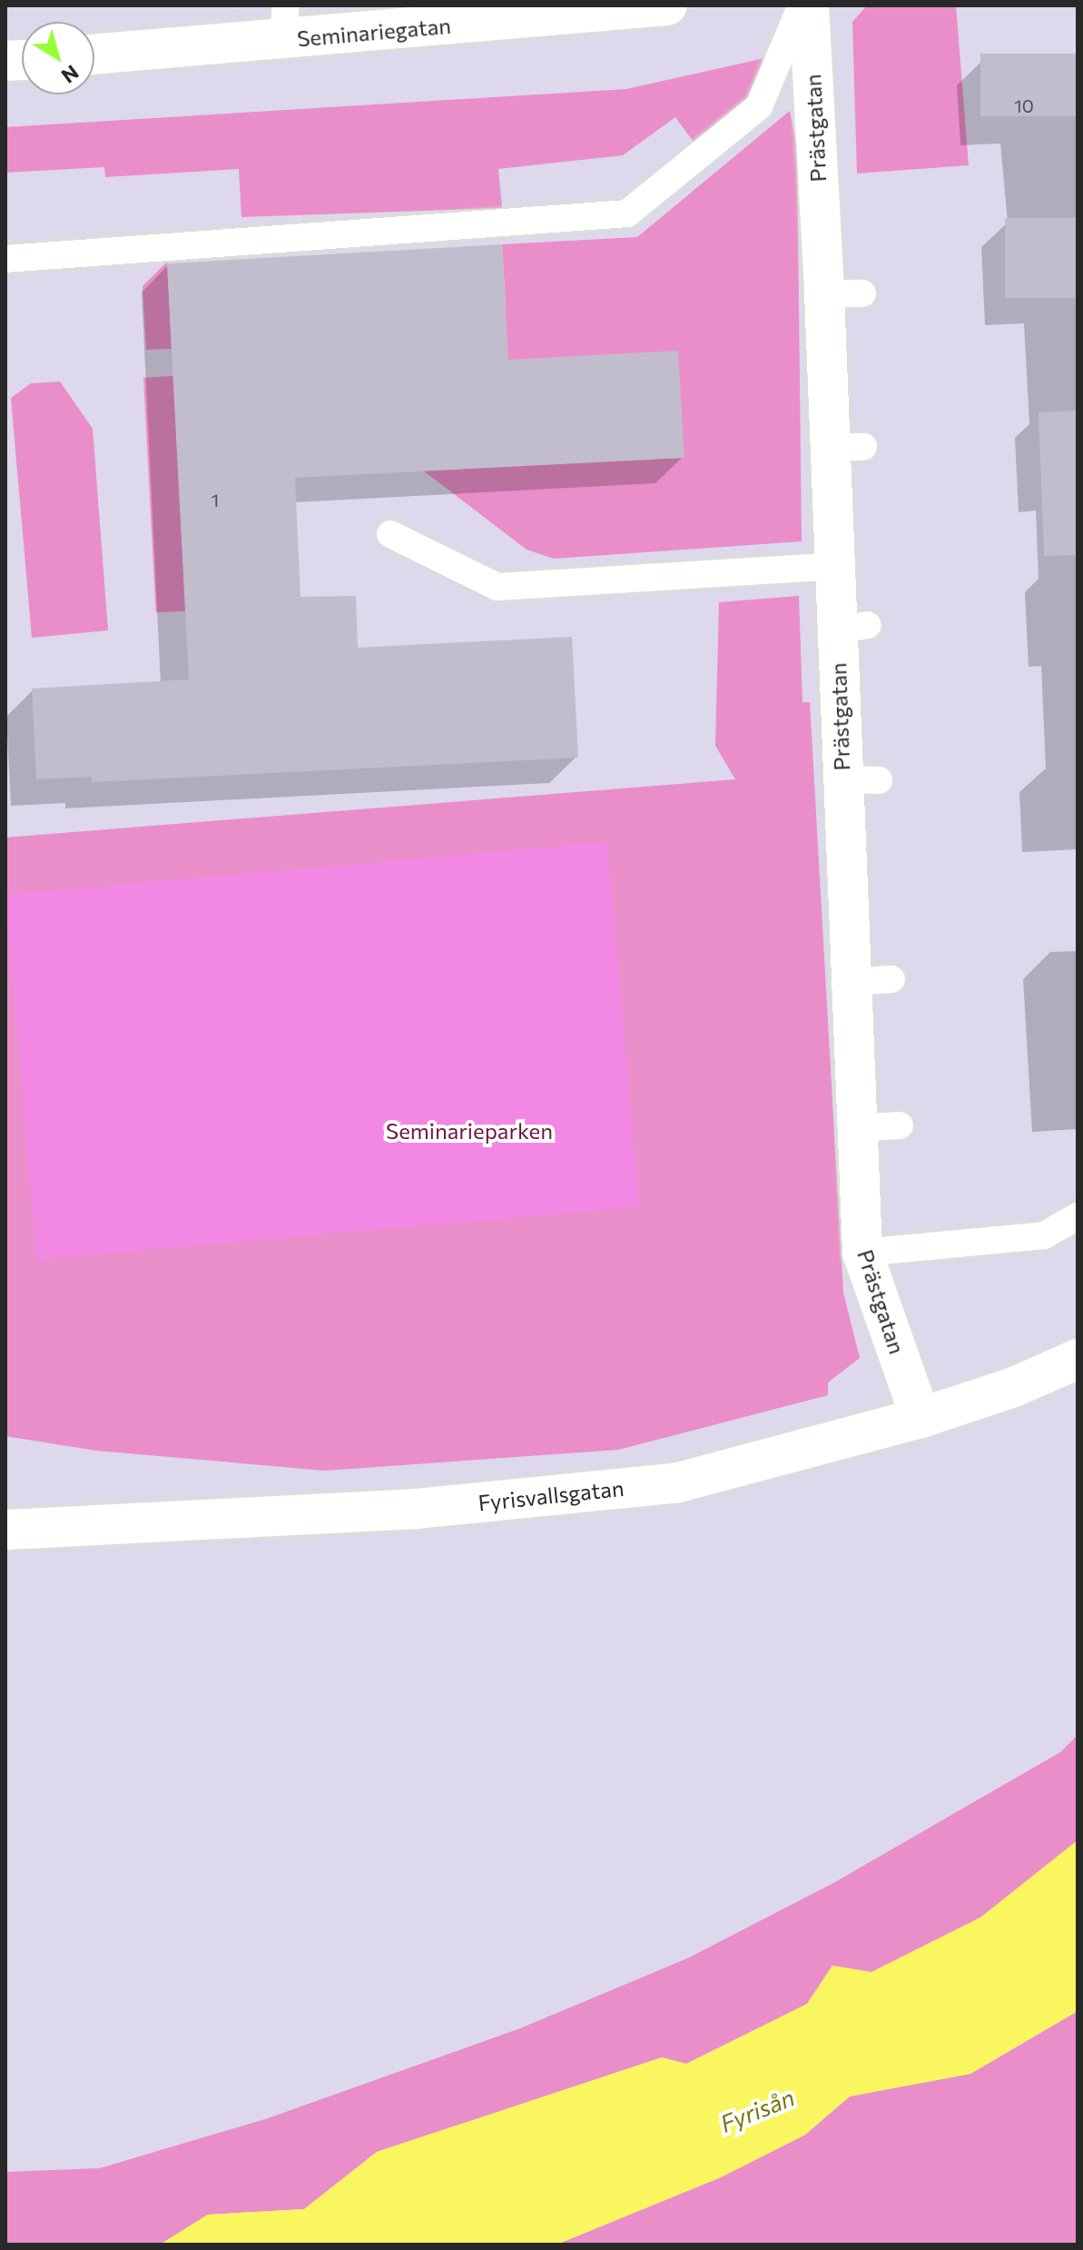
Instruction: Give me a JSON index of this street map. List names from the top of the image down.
{
  "streets": {
    "street": ["Seminariegatan", "Prästgatan", "Fyrisvallsgatan"]
  },
  "crossings": [
    ["Prästgatan", "Fyrisvallsgatan"]
  ],
  "water": ["Fyrisån"],
  "parks": ["Seminarieparken"],
  "house_numbers": ["10", "1"],
  "north": "bottom right"
}
